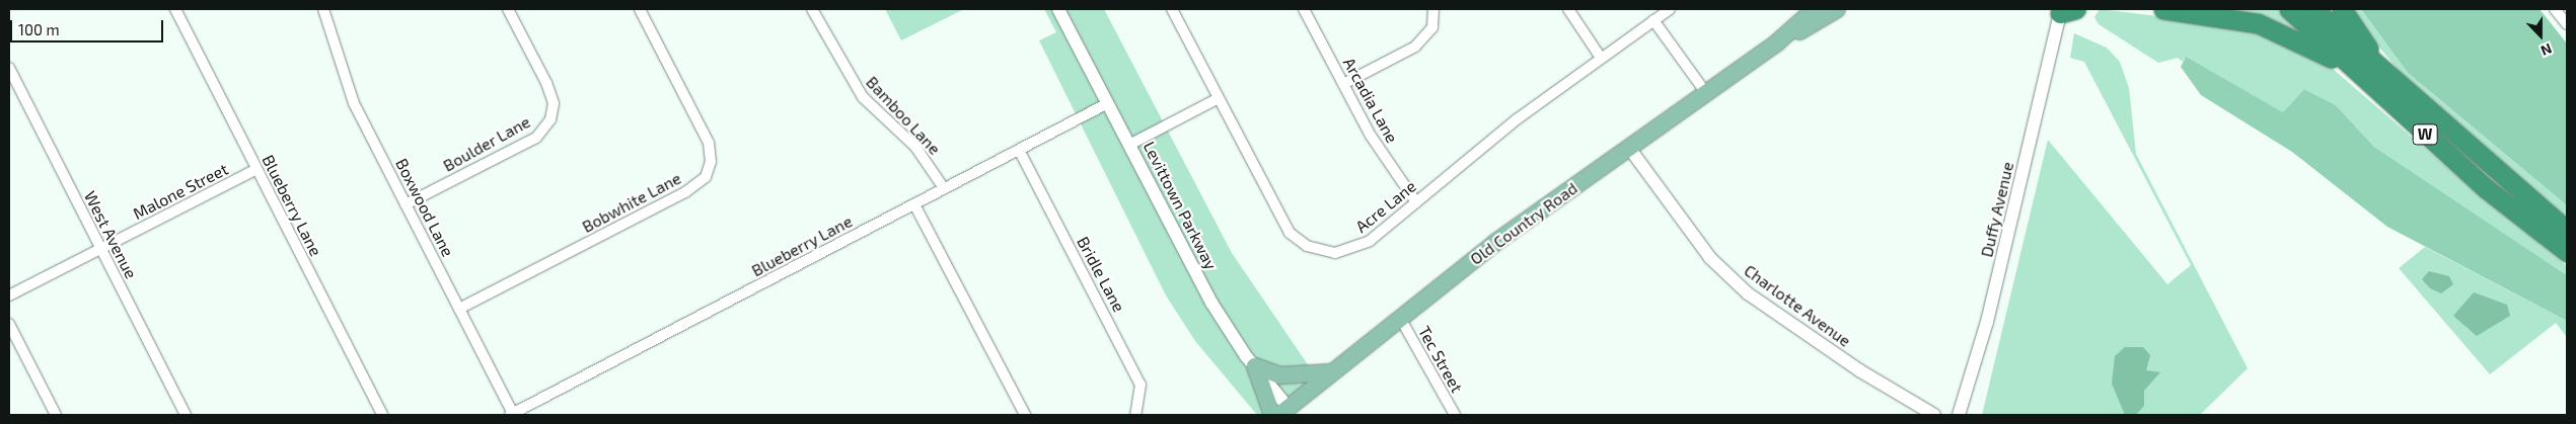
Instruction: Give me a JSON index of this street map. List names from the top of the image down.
{
  "streets": {
    "highway": ["W"],
    "main road": ["Old Country Road"],
    "street": [
      "Arcadia Lane",
      "Bamboo Lane",
      "Boulder Lane",
      "Malone Street",
      "Bobwhite Lane",
      "Blueberry Lane",
      "Levittown Parkway",
      "Acre Lane",
      "Boxwood Lane",
      "Duffy Avenue",
      "West Avenue",
      "Bridle Lane",
      "Charlotte Avenue",
      "Tec Street"
    ]
  },
  "crossings": [
    ["Arcadia Lane", "Acre Lane"],
    ["Bamboo Lane", "Blueberry Lane"],
    ["Boulder Lane", "Boxwood Lane"],
    ["Malone Street", "Blueberry Lane"],
    ["Malone Street", "West Avenue"],
    ["Bobwhite Lane", "Boxwood Lane"],
    ["Blueberry Lane", "Levittown Parkway"],
    ["Blueberry Lane", "Boxwood Lane"],
    ["Blueberry Lane", "Bridle Lane"],
    ["Levittown Parkway", "Old Country Road"],
    ["Old Country Road", "Charlotte Avenue"],
    ["Old Country Road", "Tec Street"]
  ],
  "scale_bar": "100 m",
  "north": "bottom"
}
